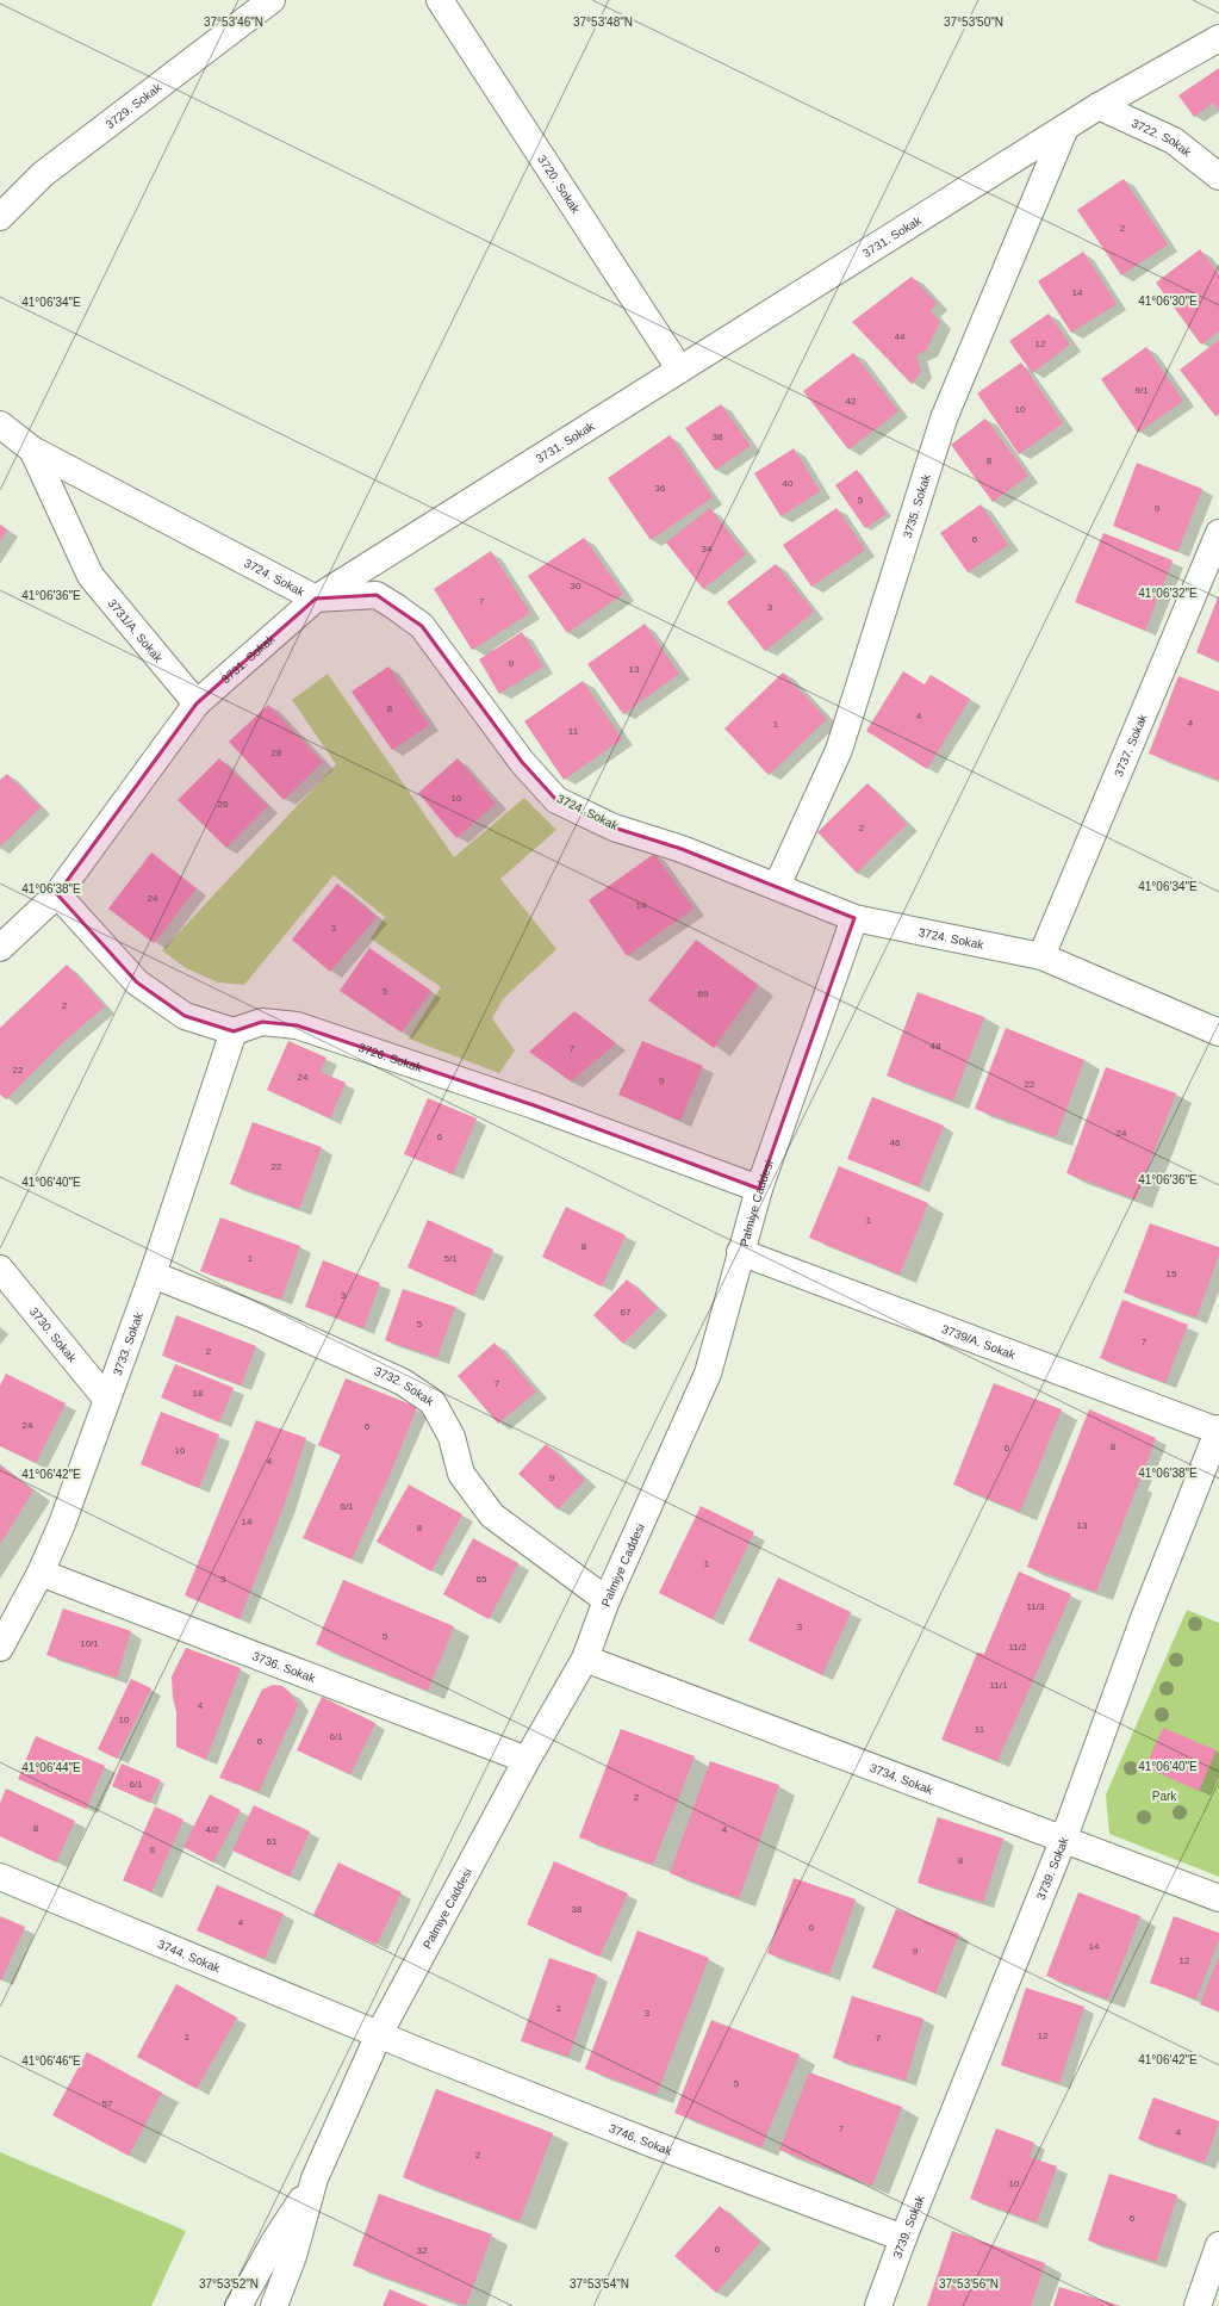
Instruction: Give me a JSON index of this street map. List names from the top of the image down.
{
  "streets": {
    "street": [
      "3729. Sokak",
      "3722. Sokak",
      "3720. Sokak",
      "3731. Sokak",
      "3735. Sokak",
      "3724. Sokak",
      "3731/A. Sokak",
      "3737. Sokak",
      "3726. Sokak",
      "Palmiye Caddesi",
      "3730. Sokak",
      "3739/A. Sokak",
      "3733. Sokak",
      "3732. Sokak",
      "3736. Sokak",
      "3734. Sokak",
      "3739. Sokak",
      "3744. Sokak",
      "3746. Sokak"
    ]
  },
  "crossings": [
    ["3722. Sokak", "3731. Sokak"],
    ["3720. Sokak", "3731. Sokak"],
    ["3731. Sokak", "3735. Sokak"],
    ["3731. Sokak", "3724. Sokak"],
    ["3731. Sokak", "3731/A. Sokak"],
    ["3735. Sokak", "3724. Sokak"],
    ["3724. Sokak", "3731/A. Sokak"],
    ["3724. Sokak", "3737. Sokak"],
    ["3724. Sokak", "Palmiye Caddesi"],
    ["3726. Sokak", "Palmiye Caddesi"],
    ["3726. Sokak", "3733. Sokak"],
    ["Palmiye Caddesi", "3739/A. Sokak"],
    ["Palmiye Caddesi", "3732. Sokak"],
    ["Palmiye Caddesi", "3736. Sokak"],
    ["Palmiye Caddesi", "3734. Sokak"],
    ["Palmiye Caddesi", "3744. Sokak"],
    ["Palmiye Caddesi", "3746. Sokak"],
    ["3730. Sokak", "3733. Sokak"],
    ["3739/A. Sokak", "3739. Sokak"],
    ["3733. Sokak", "3732. Sokak"],
    ["3733. Sokak", "3736. Sokak"],
    ["3734. Sokak", "3739. Sokak"],
    ["3739. Sokak", "3746. Sokak"],
    ["3744. Sokak", "3746. Sokak"]
  ],
  "parks": ["Park"],
  "house_numbers": [
    "2",
    "14",
    "44",
    "12",
    "9/1",
    "42",
    "10",
    "38",
    "8",
    "40",
    "36",
    "5",
    "9",
    "6",
    "34",
    "30",
    "7",
    "3",
    "9",
    "13",
    "8",
    "4",
    "4",
    "1",
    "11",
    "28",
    "10",
    "26",
    "2",
    "24",
    "14",
    "3",
    "5",
    "69",
    "2",
    "48",
    "7",
    "22",
    "24",
    "9",
    "22",
    "24",
    "6",
    "46",
    "22",
    "1",
    "8",
    "1",
    "5/1",
    "15",
    "3",
    "67",
    "5",
    "7",
    "2",
    "7",
    "18",
    "24",
    "6",
    "8",
    "6",
    "16",
    "4",
    "9",
    "6/1",
    "14",
    "13",
    "8",
    "1",
    "3",
    "65",
    "11/3",
    "3",
    "5",
    "10/1",
    "11/2",
    "11/1",
    "4",
    "10",
    "11",
    "6/1",
    "6",
    "6/1",
    "2",
    "8",
    "4/2",
    "4",
    "61",
    "6",
    "8",
    "38",
    "4",
    "6",
    "14",
    "9",
    "12",
    "1",
    "3",
    "12",
    "1",
    "7",
    "5",
    "57",
    "7",
    "4",
    "2",
    "10",
    "6",
    "6",
    "32"
  ],
  "coordinates": [
    "37°53'46\"N",
    "37°53'48\"N",
    "37°53'50\"N",
    "41°06'30\"E",
    "41°06'34\"E",
    "41°06'32\"E",
    "41°06'36\"E",
    "41°06'38\"E",
    "41°06'40\"E",
    "41°06'42\"E",
    "41°06'44\"E",
    "41°06'46\"E",
    "37°53'52\"N",
    "37°53'54\"N",
    "37°53'56\"N"
  ]
}
